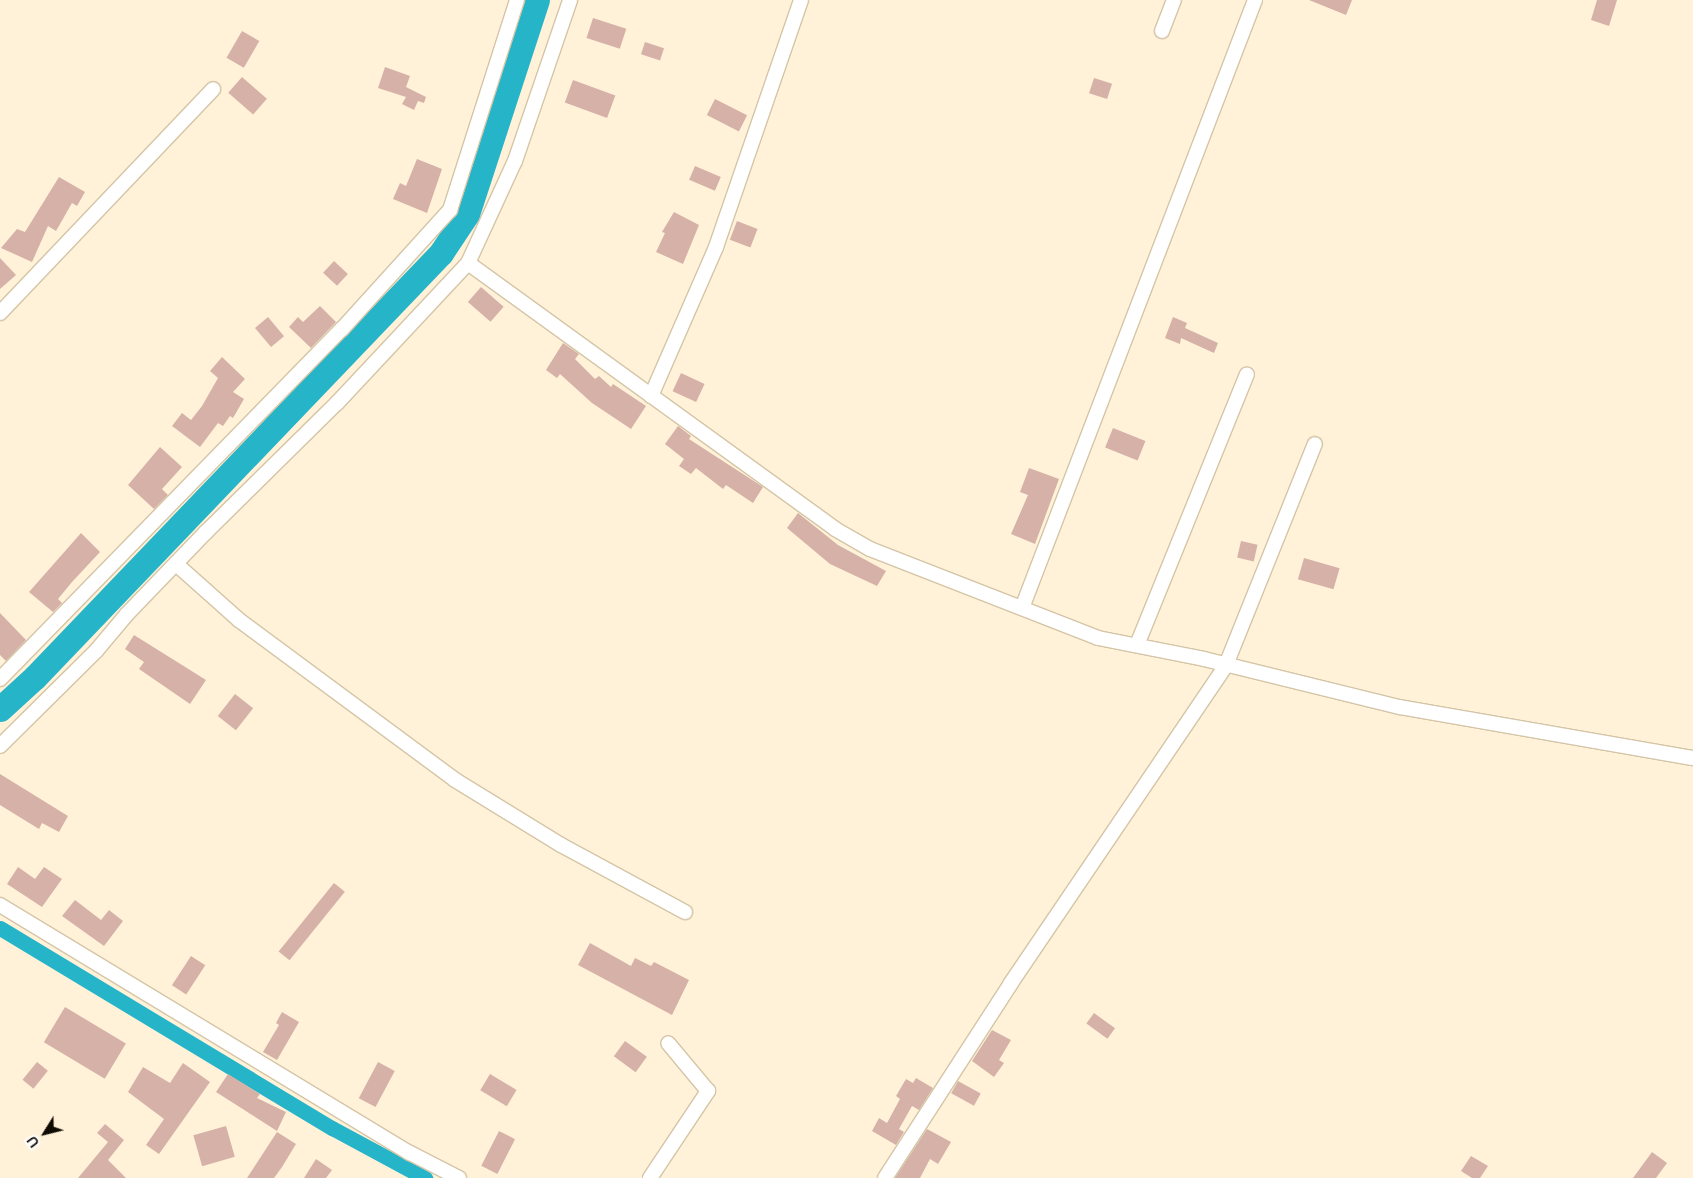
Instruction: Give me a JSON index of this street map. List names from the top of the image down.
{
  "north": "bottom left"
}
